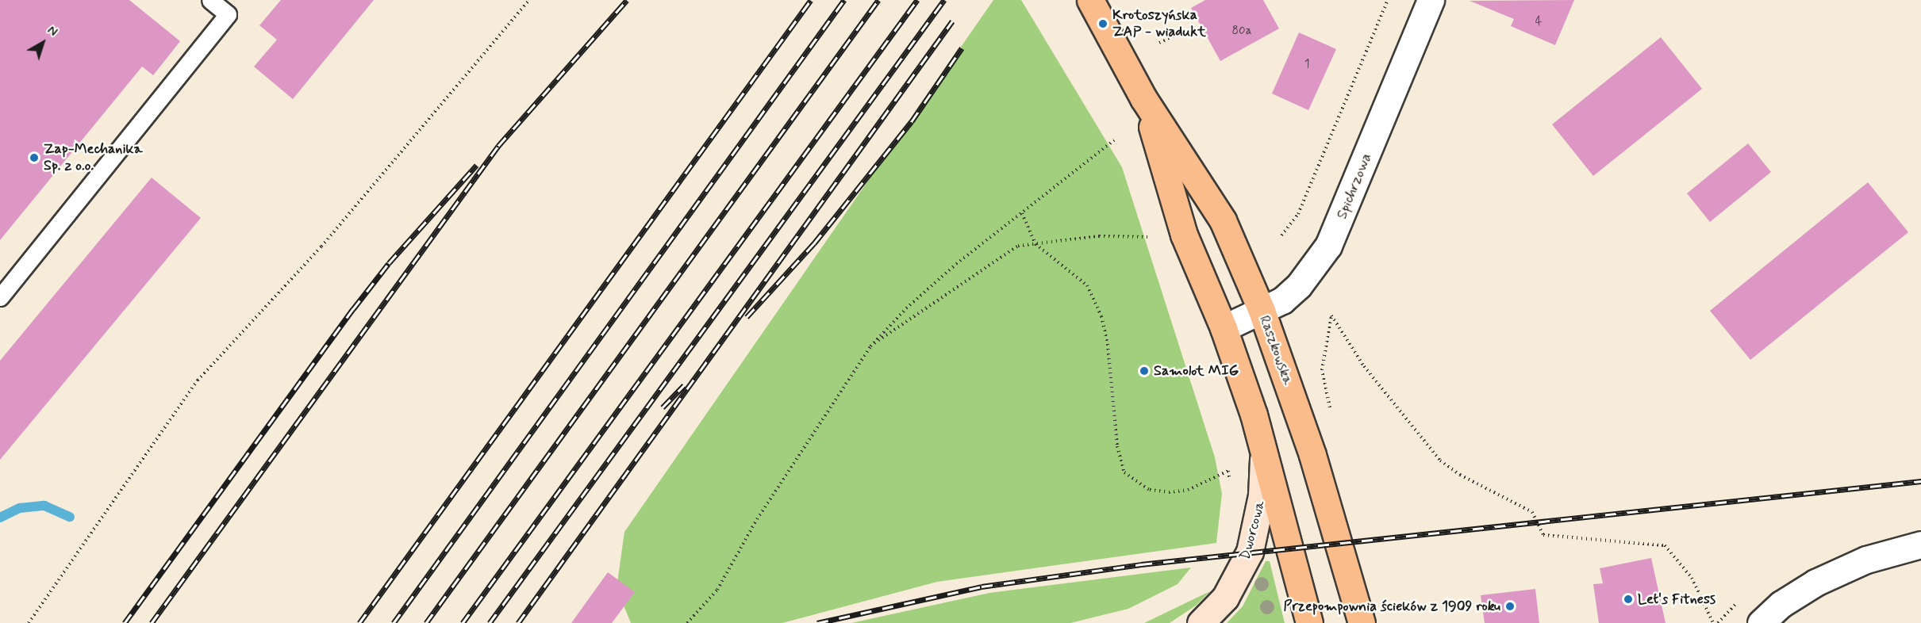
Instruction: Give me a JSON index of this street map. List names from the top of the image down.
{
  "streets": {
    "main road": ["Raszkowska", "Dworcowa"],
    "street": ["Spichrzowa"]
  },
  "crossings": [
    ["Spichrzowa", "Raszkowska"],
    ["Raszkowska", "Dworcowa"]
  ],
  "places": [
    "Krotoszyńska ZAP - wiadukt",
    "Zap-Mechanika Sp. z o.o.",
    "Samolot MIG",
    "Let's Fitness",
    "Przepompownia ścieków z 1909 roku"
  ],
  "house_numbers": ["4", "80a", "1"],
  "north": "top right"
}
